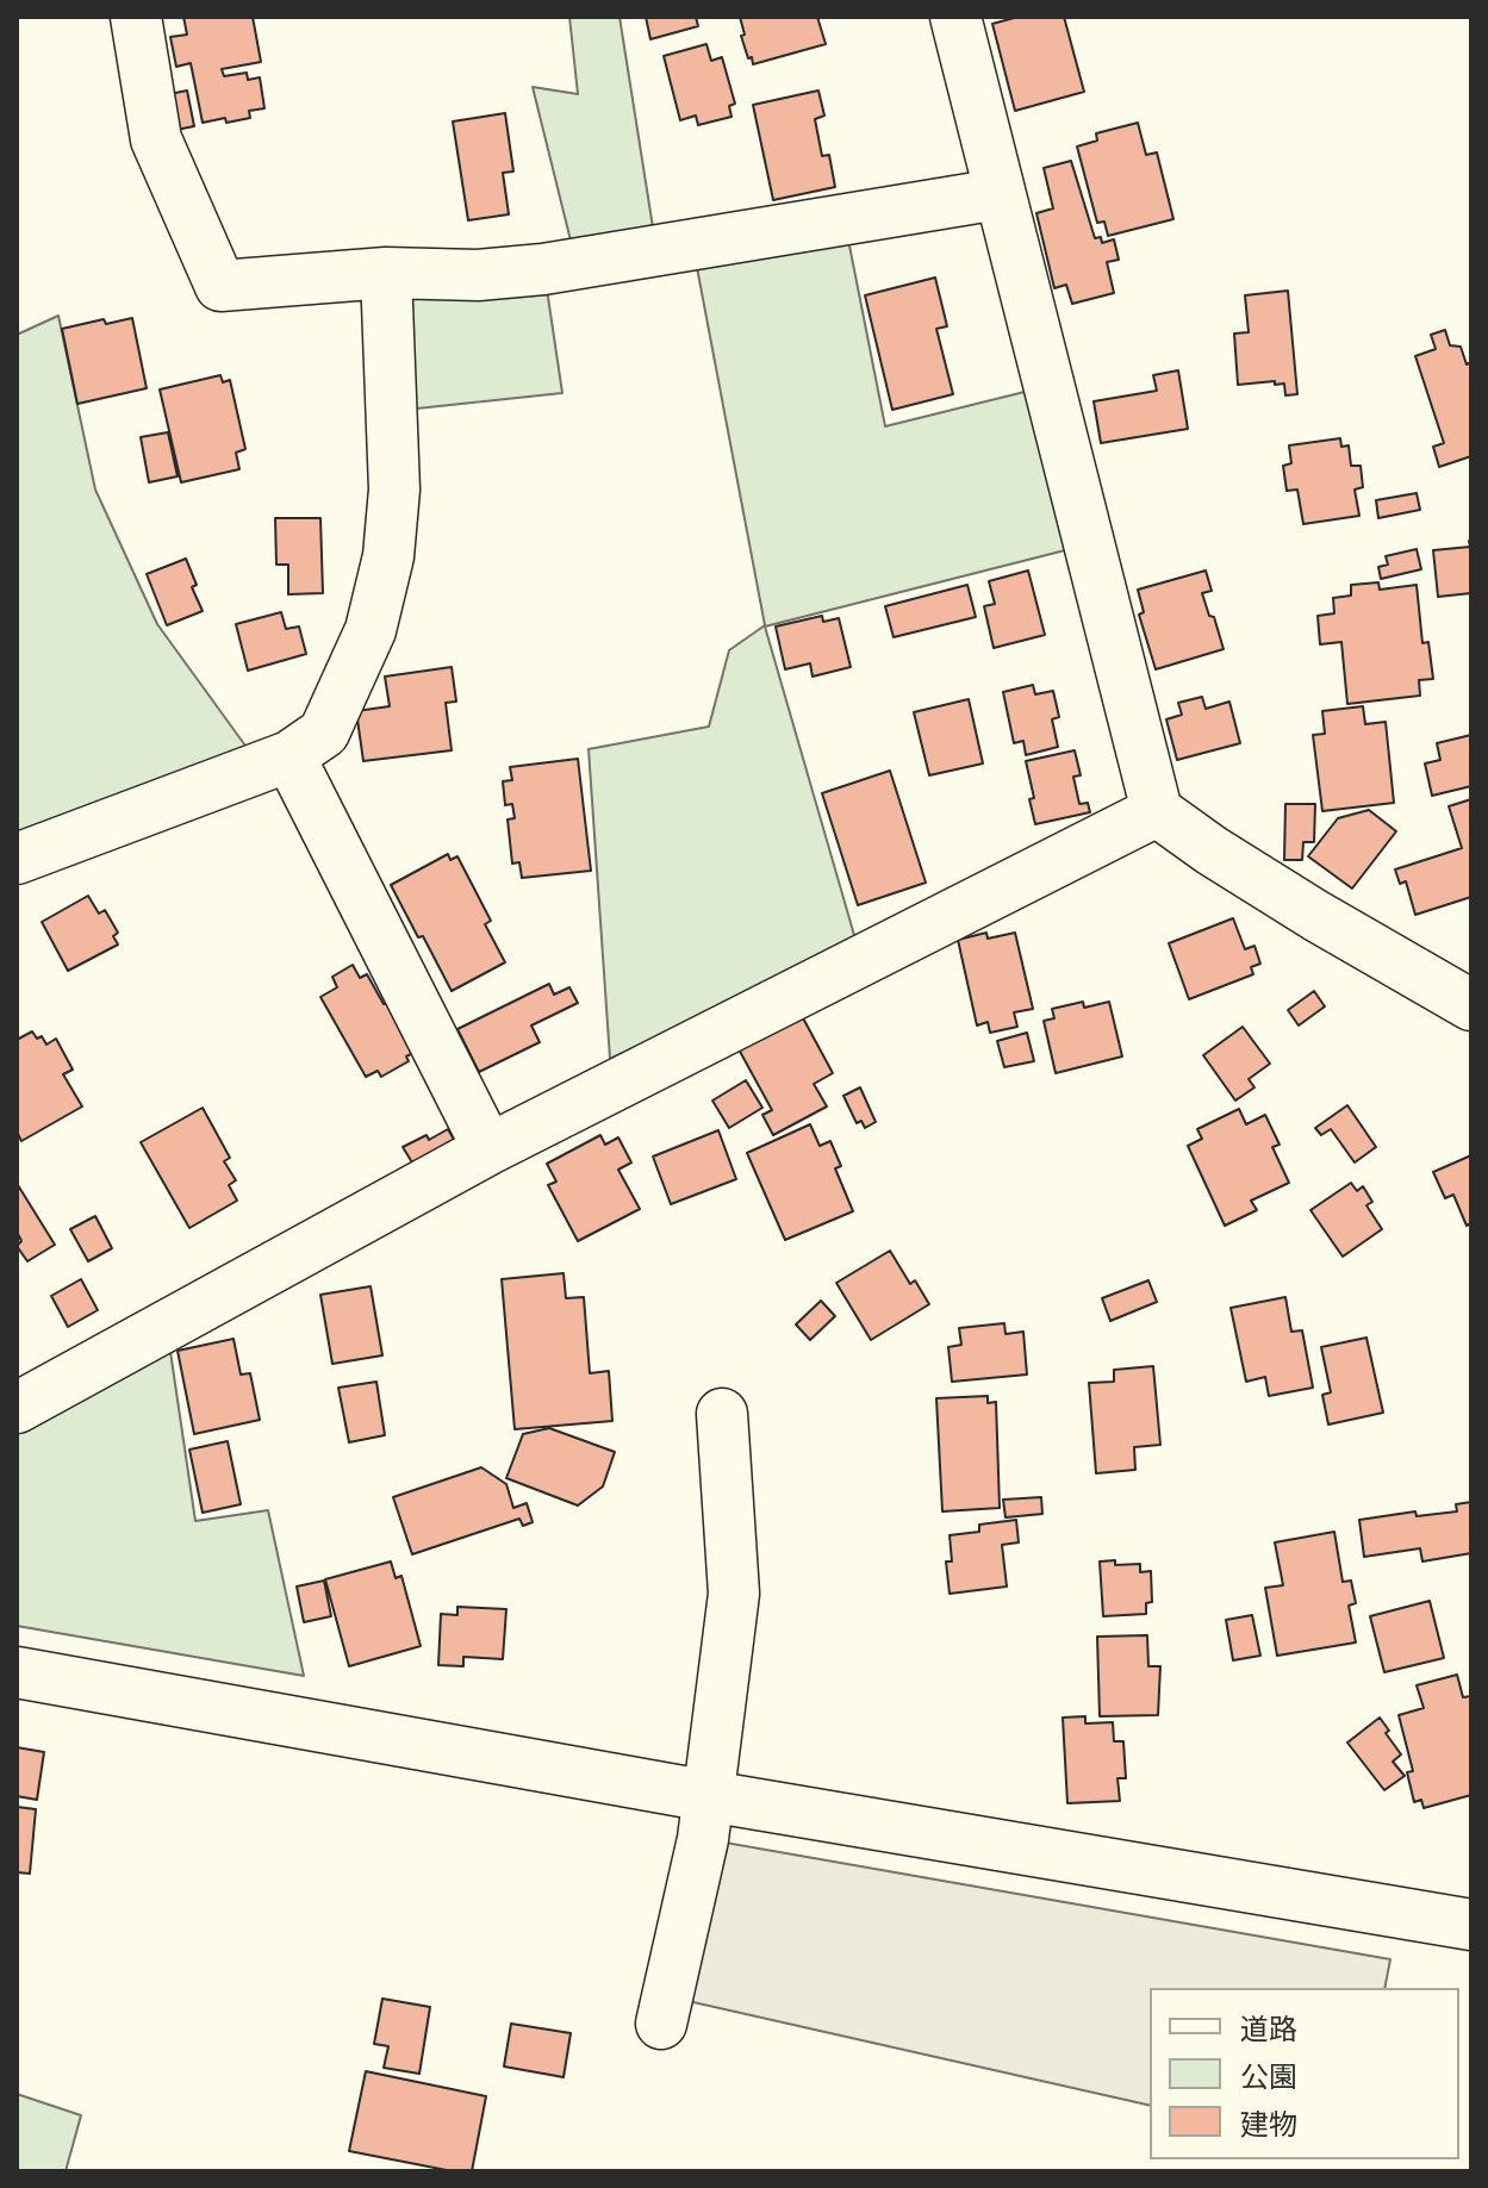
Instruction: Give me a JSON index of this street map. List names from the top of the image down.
{
  "legend": ["道路", "公園", "建物"]
}
